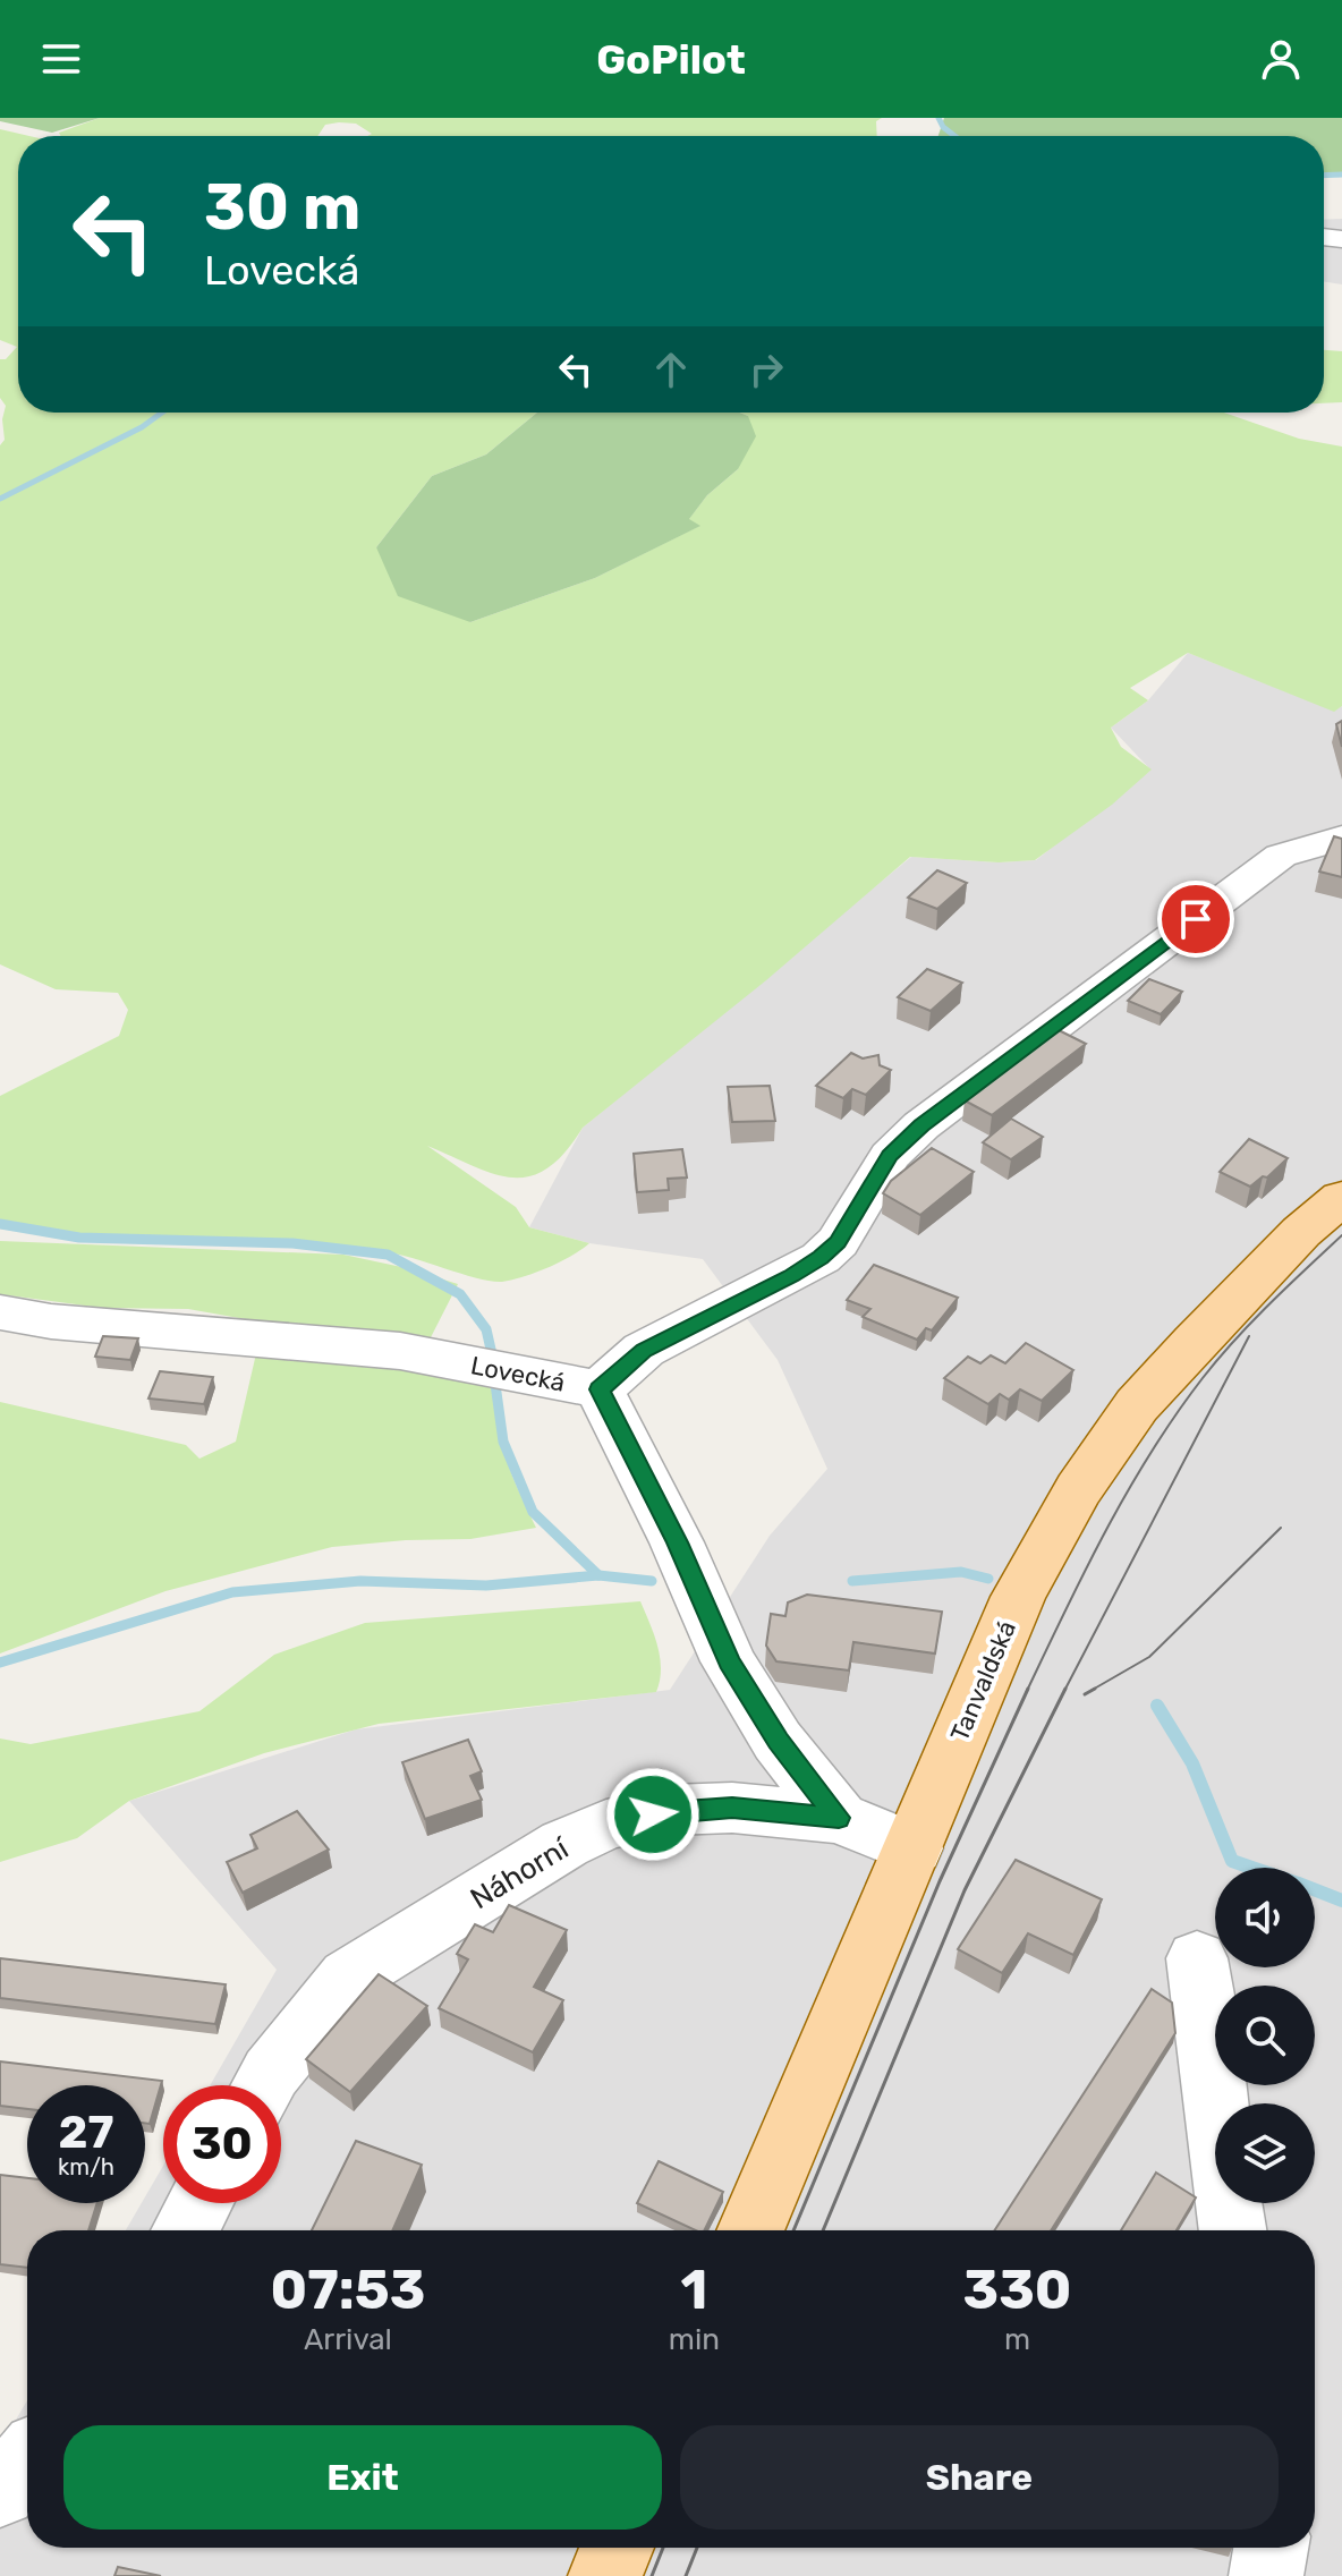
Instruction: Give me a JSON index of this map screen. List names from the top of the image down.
{
  "streets": {
    "main road": ["Tanvaldská"],
    "street": ["Lovecká", "Náhorní"]
  },
  "crossings": [
    ["Lovecká", "Náhorní"],
    ["Tanvaldská", "Náhorní"]
  ],
  "page": {
    "header": "GoPilot",
    "turn": ["30 m", "Lovecká"],
    "speed": "27 km/h",
    "limit": "30",
    "eta": [
      "07:53",
      "Arrival",
      "1",
      "min",
      "330",
      "m"
    ],
    "buttons": ["Exit", "Share"]
  }
}
